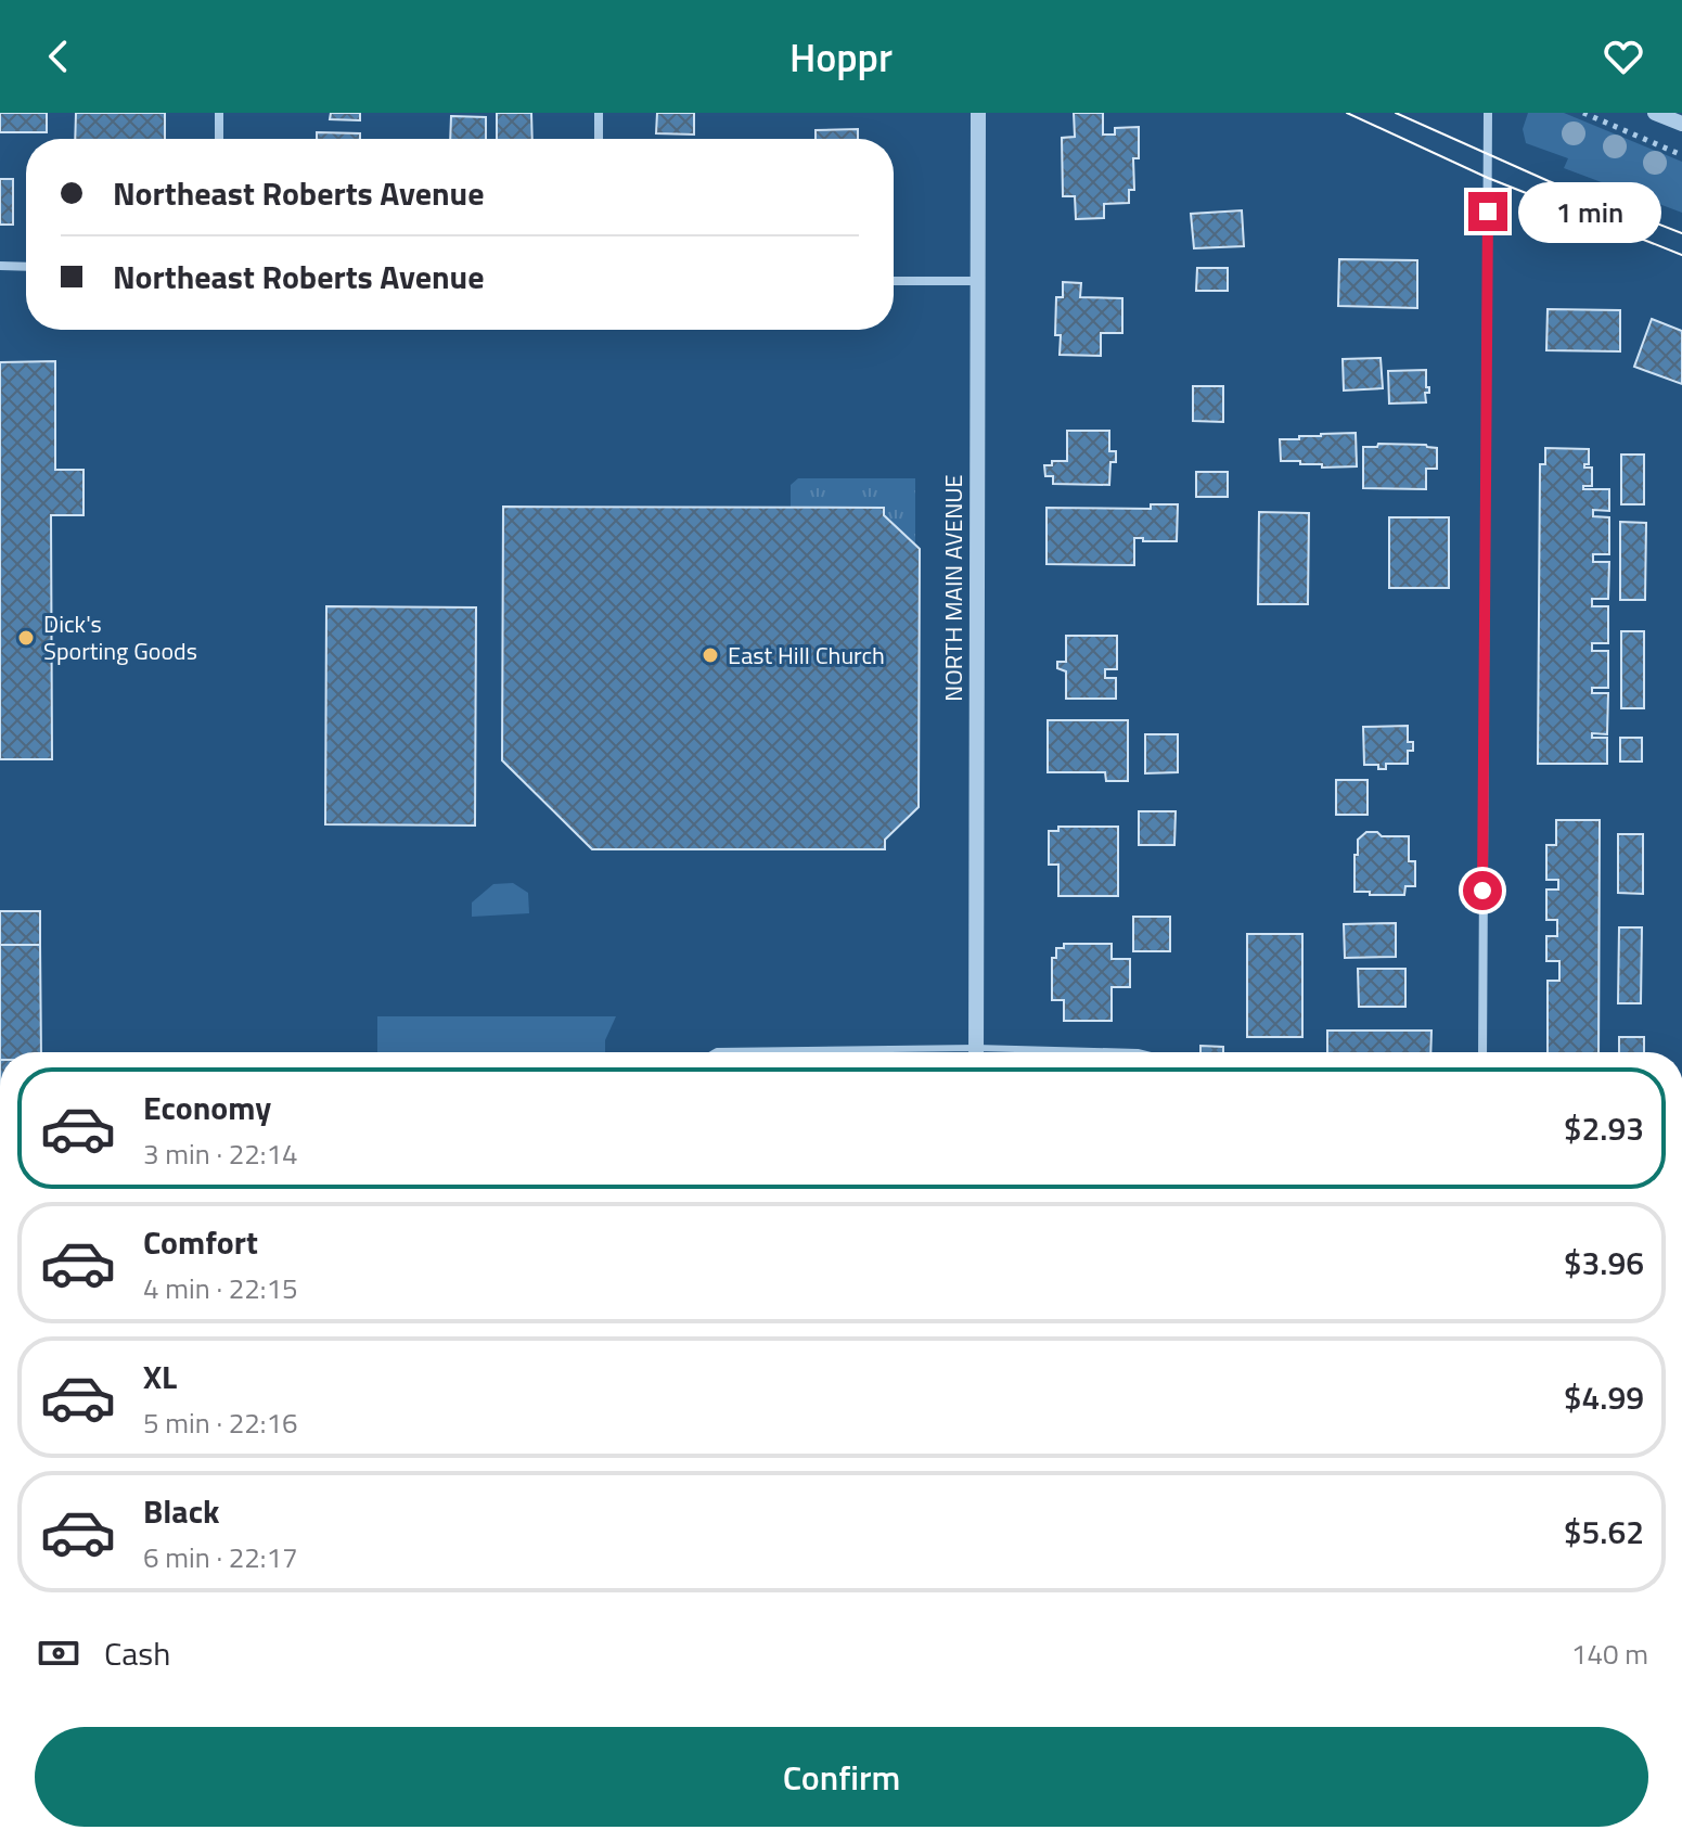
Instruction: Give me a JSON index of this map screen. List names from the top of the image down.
{
  "streets": {
    "street": ["NORTH MAIN AVENUE"]
  },
  "places": ["Dick's Sporting Goods", "East Hill Church"],
  "page": {
    "header": "Hoppr",
    "banner": ["Northeast Roberts Avenue", "Northeast Roberts Avenue"],
    "bubble": "1 min",
    "list": [
      {
        "name": "Economy",
        "note": "3 min · 22:14",
        "value": "$2.93"
      },
      {
        "name": "Comfort",
        "note": "4 min · 22:15",
        "value": "$3.96"
      },
      {
        "name": "XL",
        "note": "5 min · 22:16",
        "value": "$4.99"
      },
      {
        "name": "Black",
        "note": "6 min · 22:17",
        "value": "$5.62"
      }
    ],
    "pay": ["Cash", "140 m"],
    "buttons": "Confirm"
  }
}
